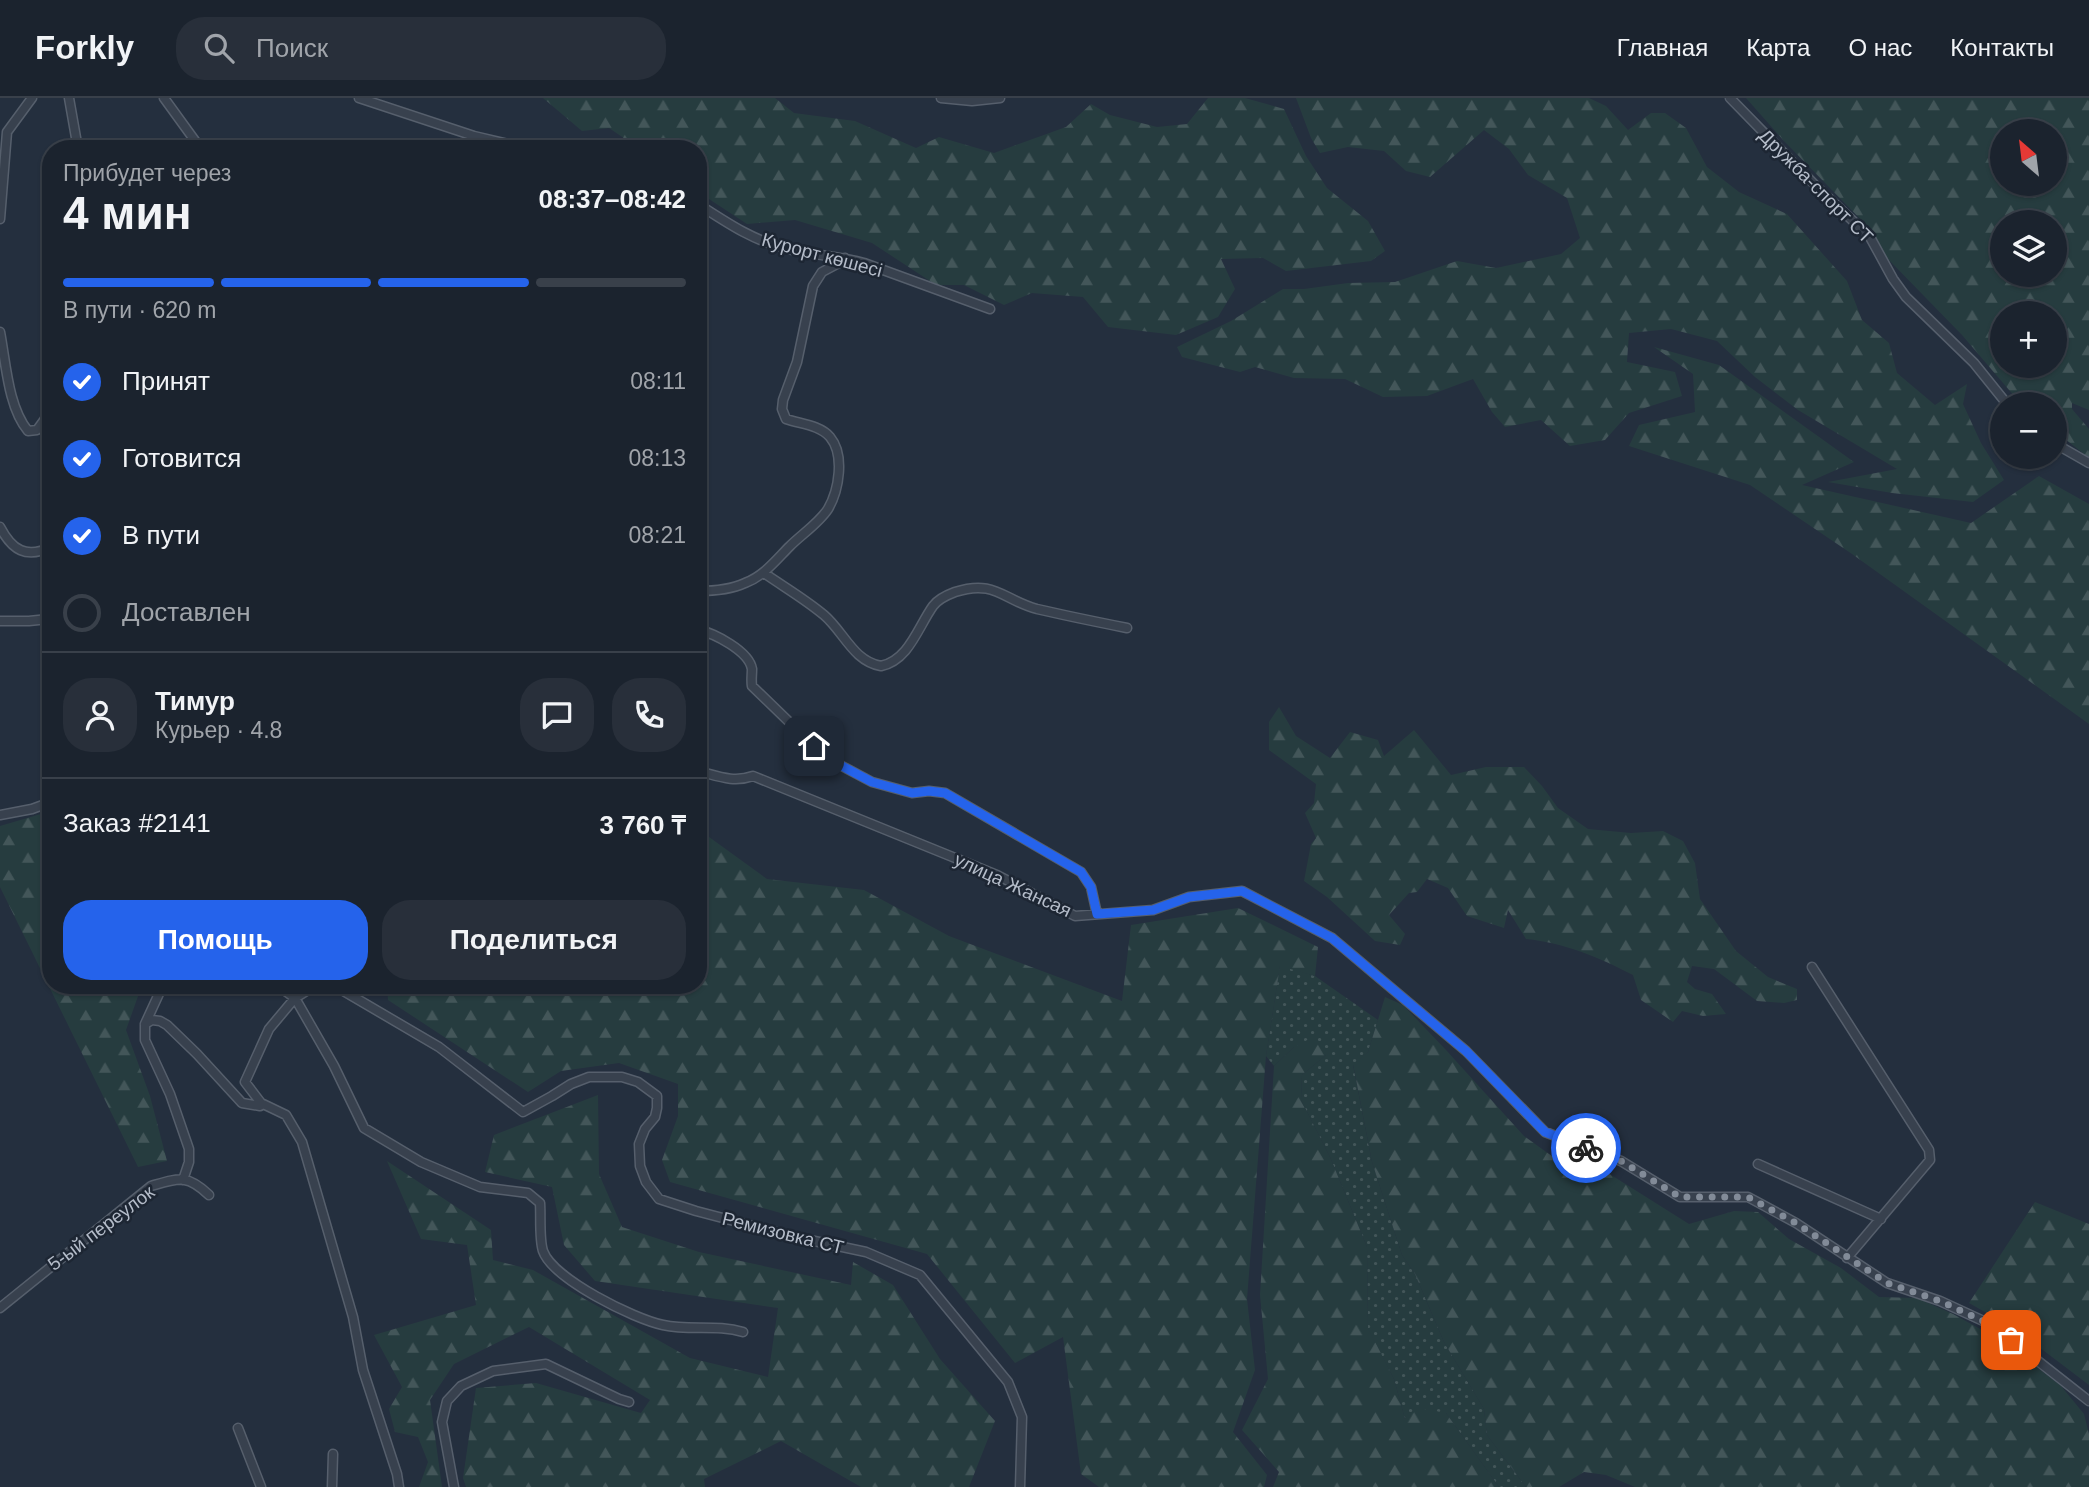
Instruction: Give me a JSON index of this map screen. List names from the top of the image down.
{
  "streets": {
    "street": [
      "Дружба-спорт СТ",
      "Курорт көшесі",
      "улица Жансая",
      "5-ый переулок",
      "Ремизовка СТ"
    ]
  },
  "north": "top left",
  "page": {
    "header": "Forkly",
    "search": "Поиск",
    "nav": [
      "Главная",
      "Карта",
      "О нас",
      "Контакты"
    ],
    "map_buttons": ["+", "−"],
    "heading": ["4 мин", "Прибудет через", "08:37–08:42"],
    "panel": [
      "Тимур",
      "Курьер · 4.8",
      "Заказ #2141",
      "3 760 ₸"
    ],
    "bar": "В пути · 620 m",
    "list": [
      ["Принят", "08:11"],
      ["Готовится", "08:13"],
      ["В пути", "08:21"],
      "Доставлен"
    ],
    "buttons": ["Помощь", "Поделиться"]
  }
}
